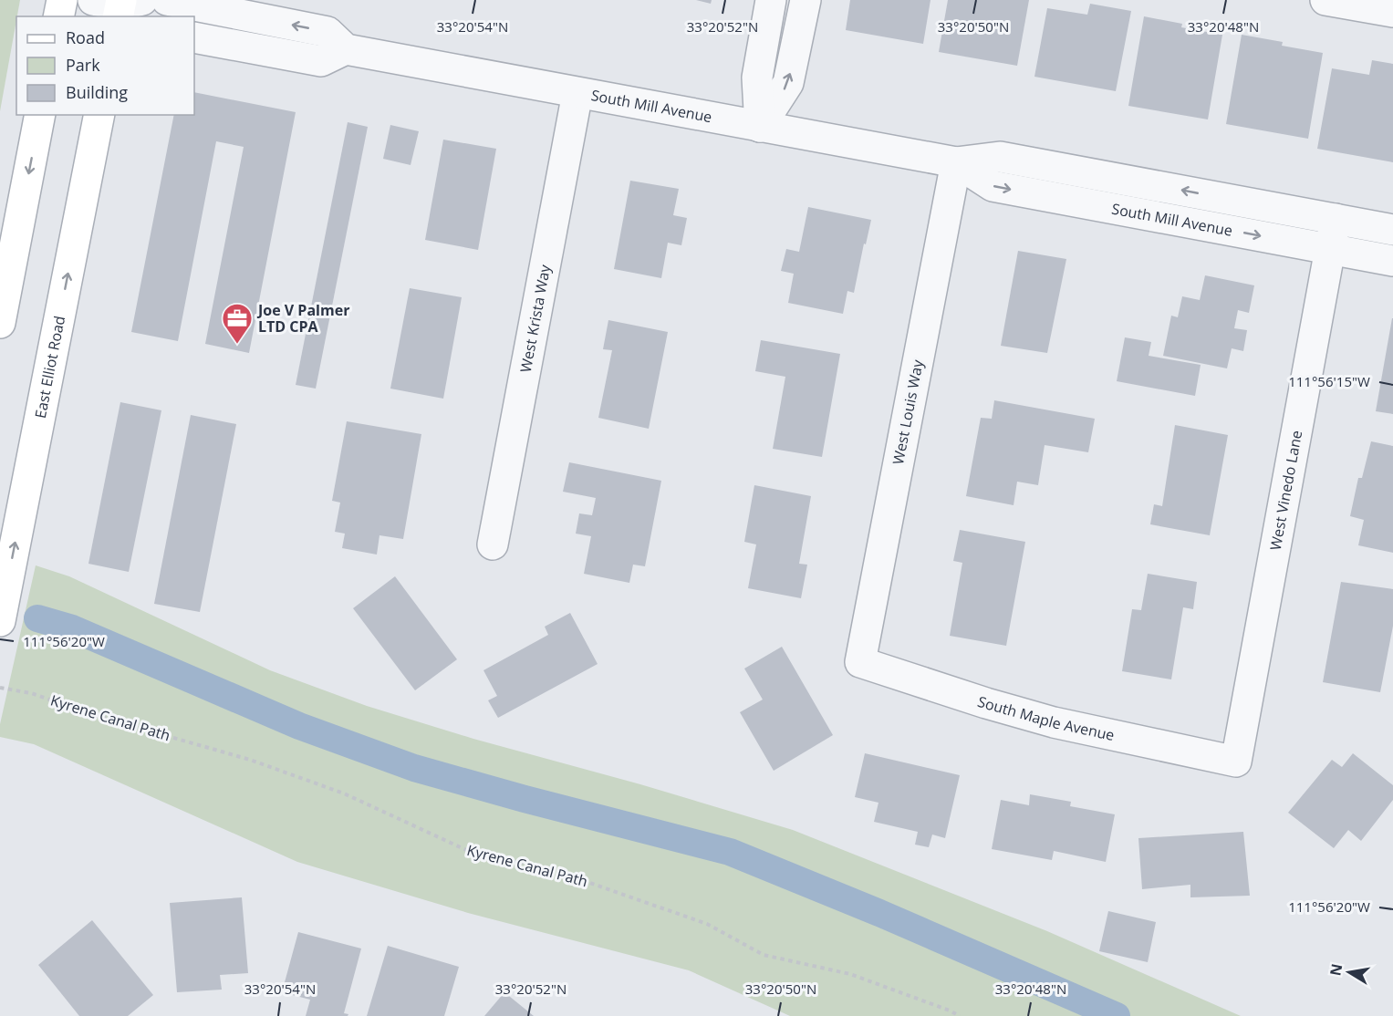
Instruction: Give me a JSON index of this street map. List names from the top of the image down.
{
  "streets": {
    "main road": ["East Elliot Road"],
    "street": [
      "South Mill Avenue",
      "West Krista Way",
      "West Louis Way",
      "West Vinedo Lane",
      "South Maple Avenue"
    ],
    "path": ["Kyrene Canal Path"]
  },
  "crossings": [
    ["South Mill Avenue", "West Krista Way"],
    ["South Mill Avenue", "West Louis Way"],
    ["South Mill Avenue", "West Vinedo Lane"],
    ["West Louis Way", "South Maple Avenue"],
    ["West Vinedo Lane", "South Maple Avenue"]
  ],
  "places": {
    "office": ["Joe V Palmer LTD CPA"]
  },
  "legend": ["Road", "Park", "Building"],
  "north": "left",
  "coordinates": [
    "33°20'54\"N",
    "33°20'52\"N",
    "33°20'50\"N",
    "33°20'48\"N",
    "111°56'15\"W",
    "111°56'20\"W"
  ]
}
